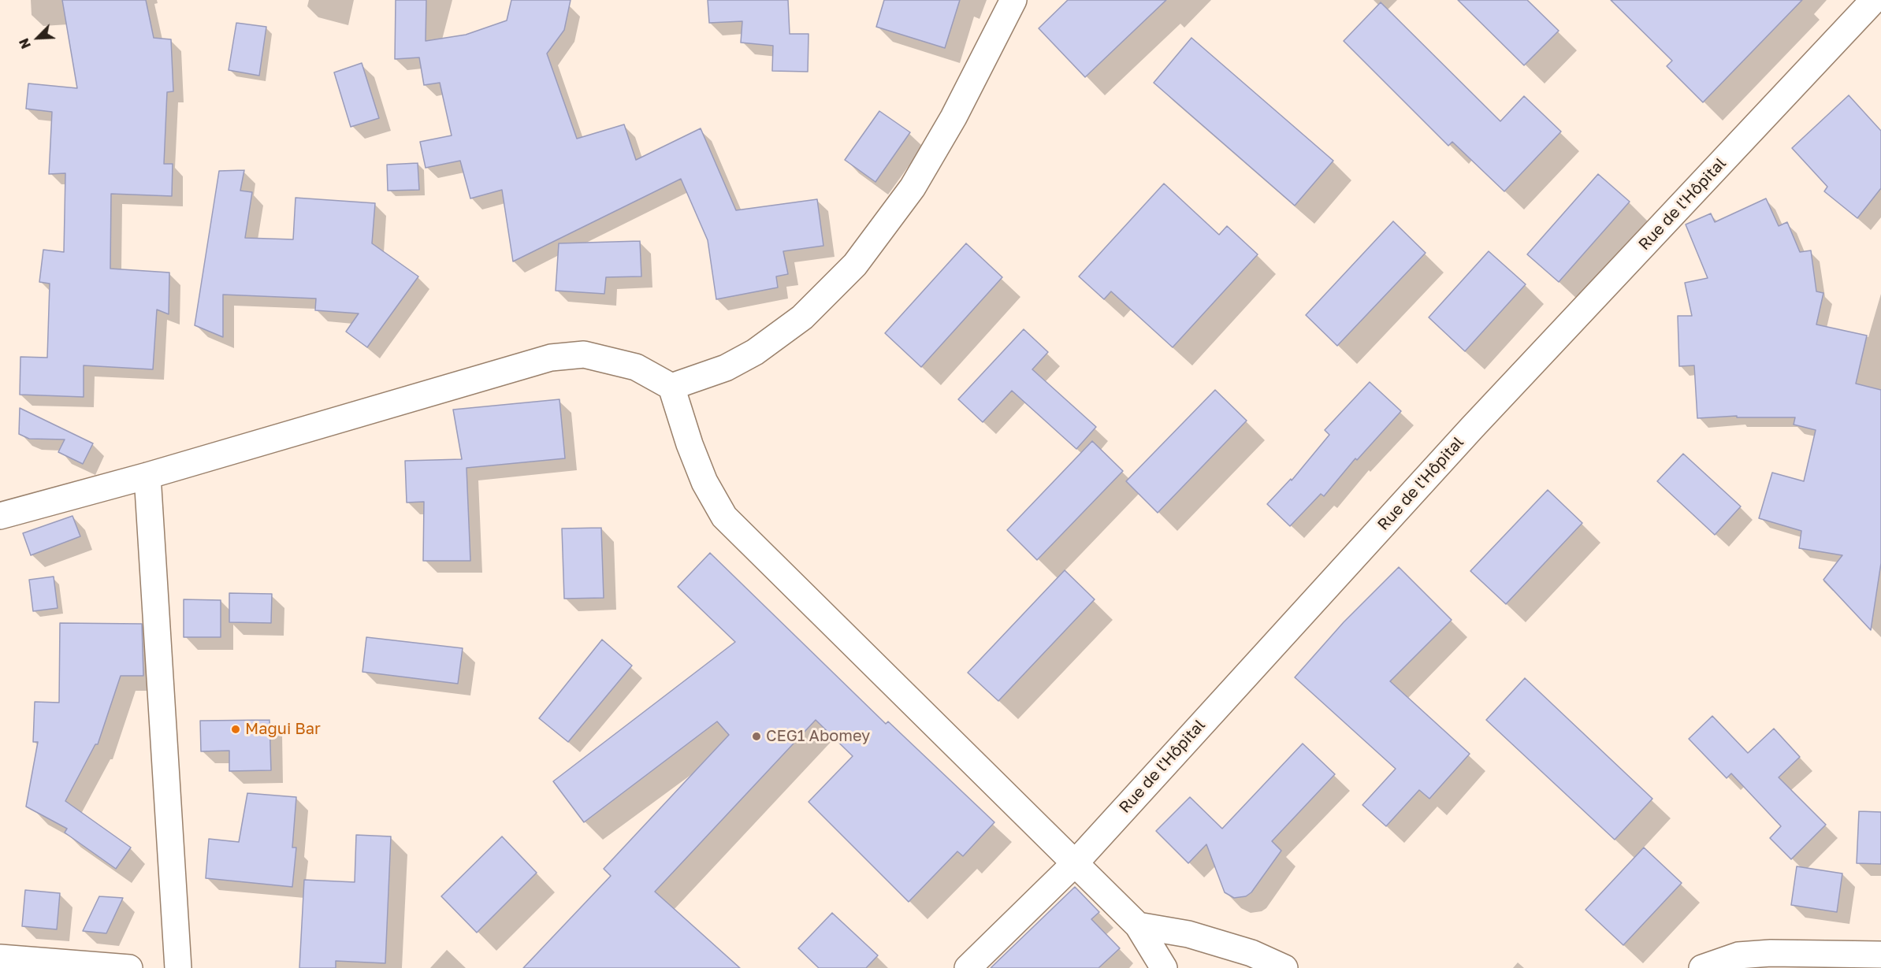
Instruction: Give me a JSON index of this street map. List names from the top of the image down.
{
  "streets": {
    "street": ["Rue de l'Hôpital"]
  },
  "places": ["Magui Bar", "CEG1 Abomey"],
  "north": "bottom left"
}
